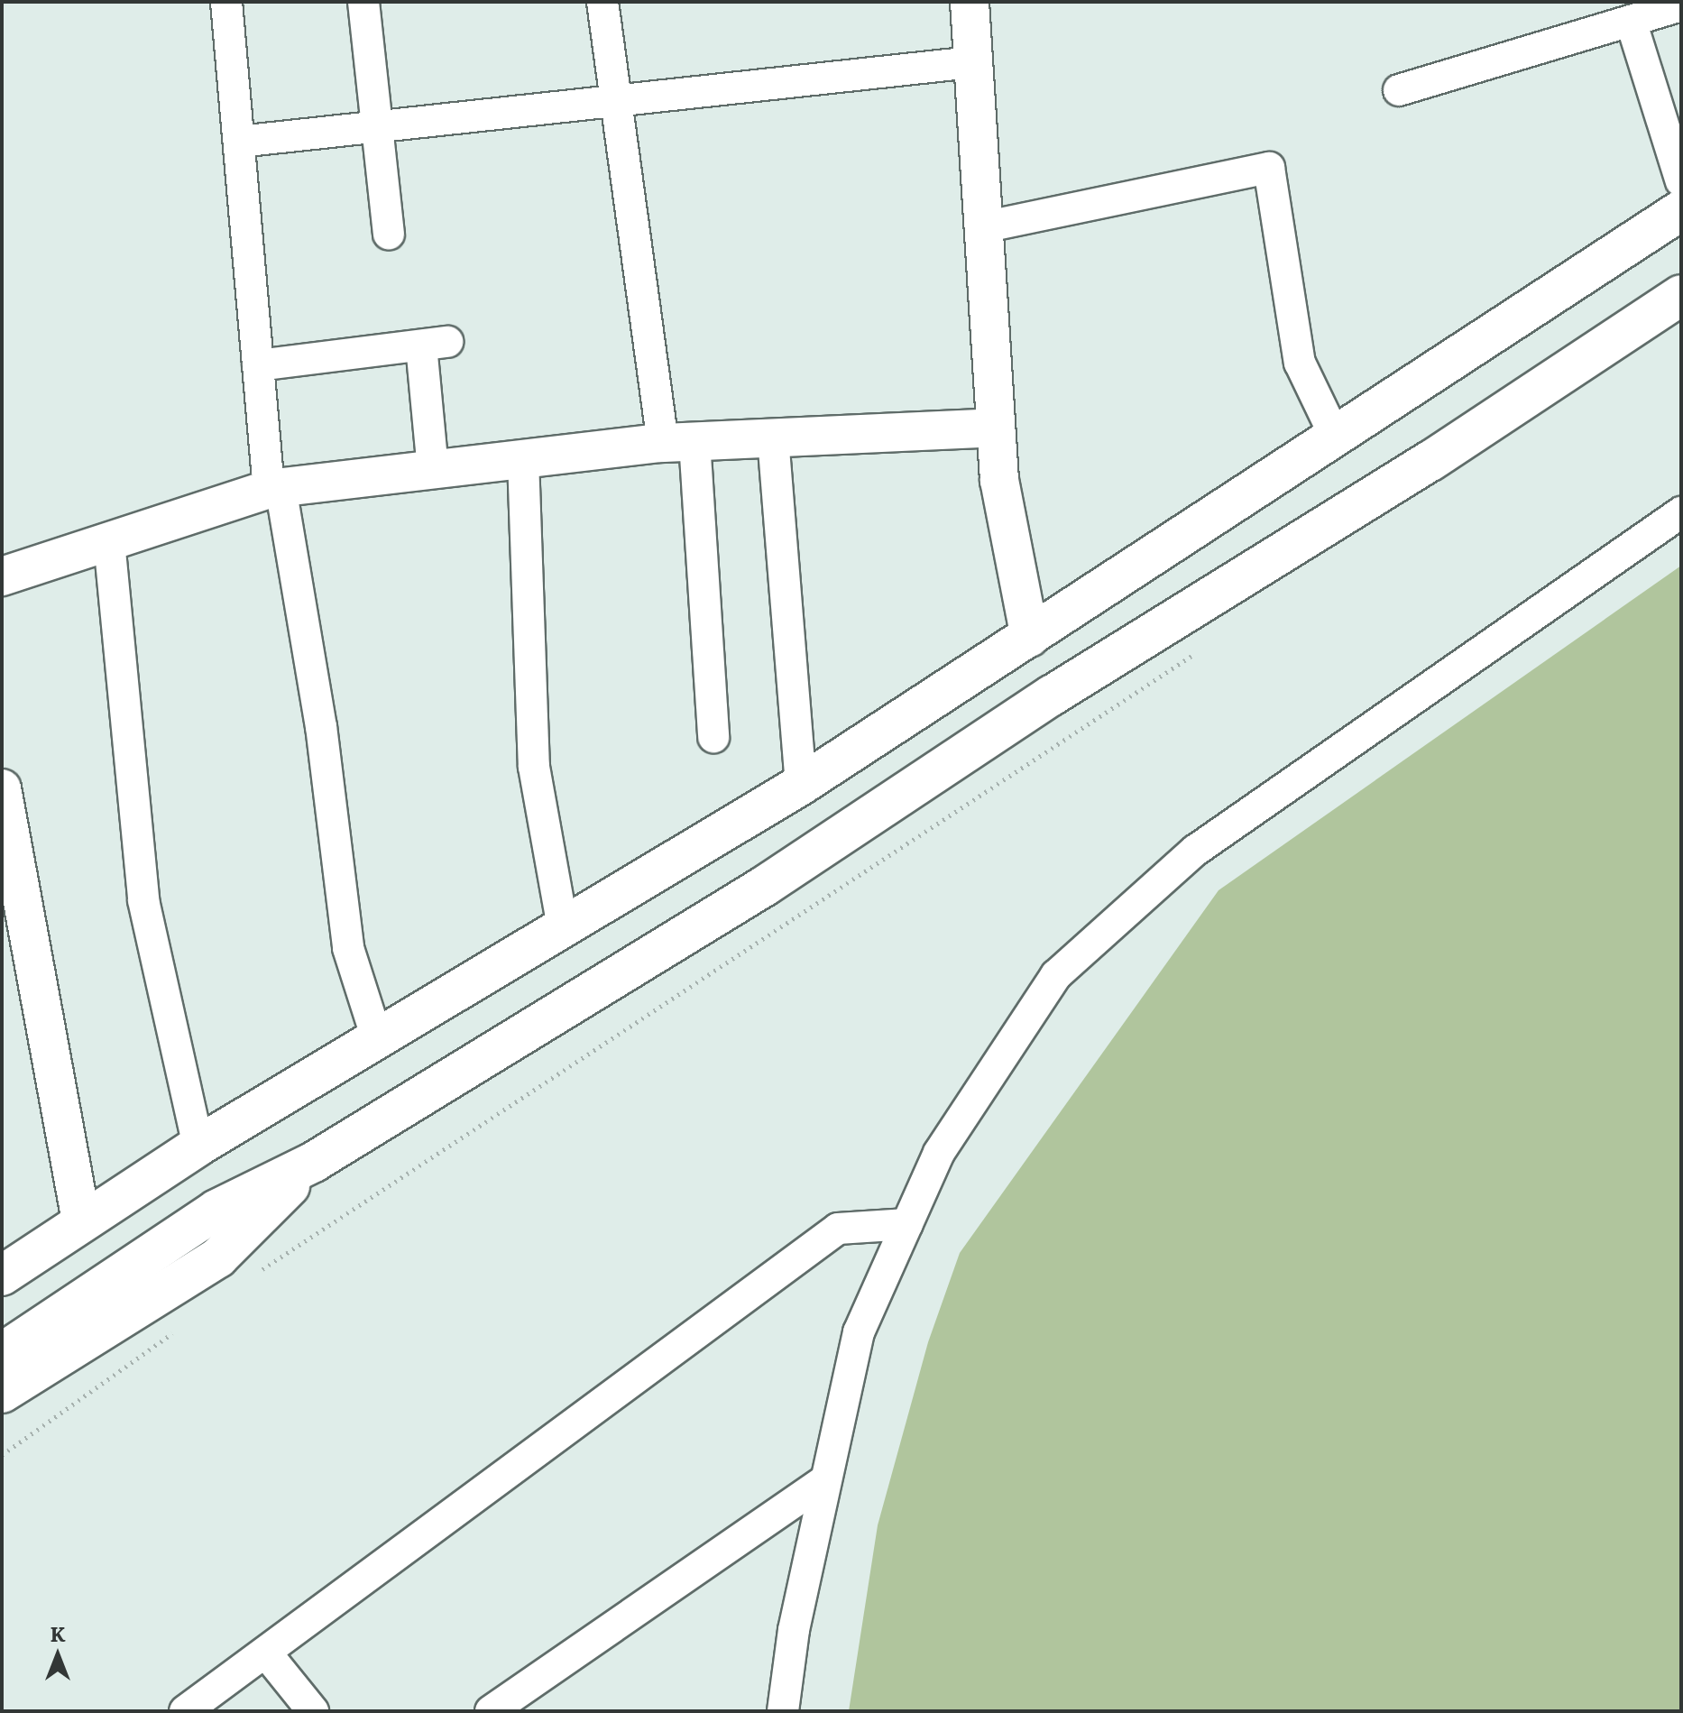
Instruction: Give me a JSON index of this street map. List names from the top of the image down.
{
  "north": "top"
}
